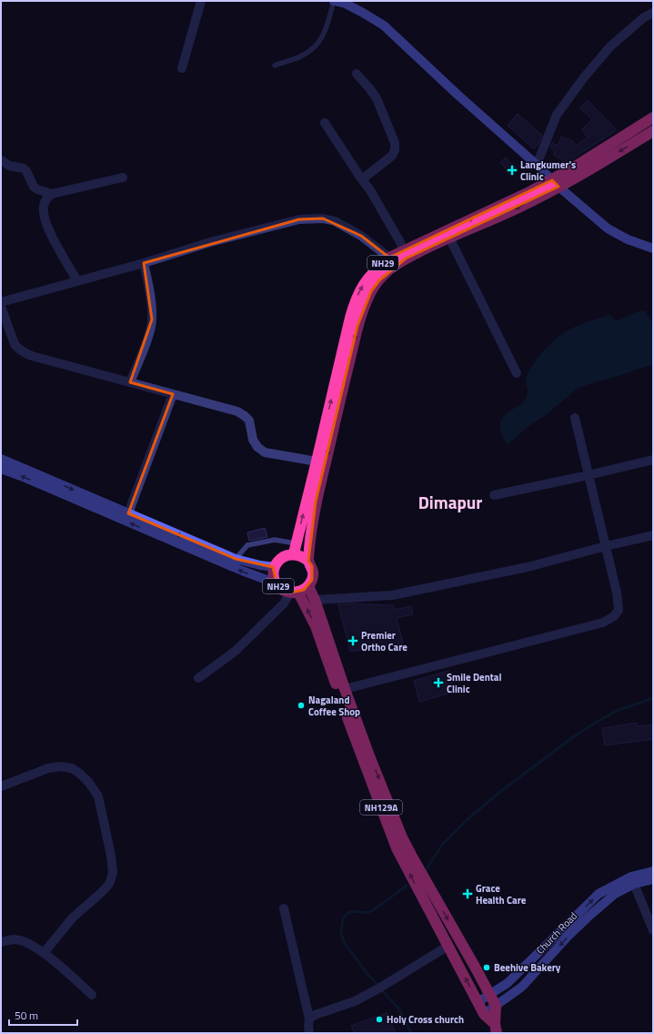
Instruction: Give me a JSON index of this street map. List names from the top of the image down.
{
  "streets": {
    "highway": ["NH29", "NH129A"],
    "main road": ["Church Road"]
  },
  "crossings": [
    ["NH29", "NH129A"],
    ["NH129A", "Church Road"]
  ],
  "districts": ["Dimapur"],
  "places": {
    "health": [
      "Langkumer's Clinic",
      "Premier Ortho Care",
      "Smile Dental Clinic",
      "Grace Health Care"
    ],
    "other": ["Nagaland Coffee Shop", "Beehive Bakery", "Holy Cross church"]
  },
  "scale_bar": "50 m"
}
